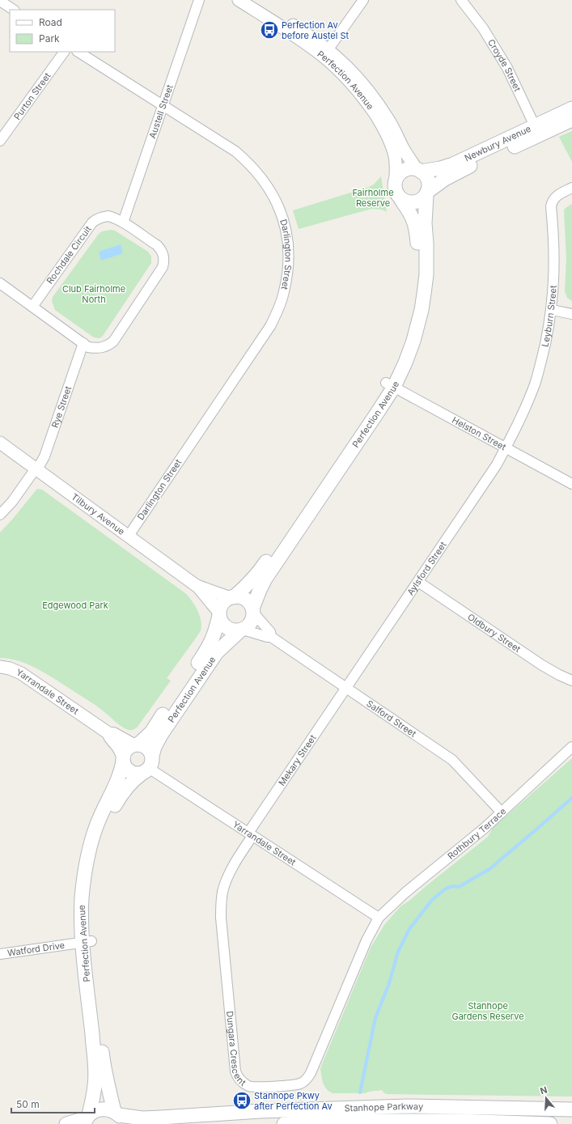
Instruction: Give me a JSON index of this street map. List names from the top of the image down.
{
  "streets": {
    "main road": ["Perfection Avenue", "Newbury Avenue", "Stanhope Parkway"],
    "street": [
      "Croyde Street",
      "Purton Street",
      "Austell Street",
      "Rochdale Circuit",
      "Darlington Street",
      "Leyburn Street",
      "Rye Street",
      "Helston Street",
      "Tilbury Avenue",
      "Aylsford Street",
      "Oldbury Street",
      "Yarrandale Street",
      "Salford Street",
      "Mekary Street",
      "Rothbury Terrace",
      "Watford Drive",
      "Dungara Crescent"
    ]
  },
  "crossings": [
    ["Croyde Street", "Newbury Avenue"],
    ["Perfection Avenue", "Newbury Avenue"],
    ["Perfection Avenue", "Helston Street"],
    ["Perfection Avenue", "Tilbury Avenue"],
    ["Perfection Avenue", "Yarrandale Street"],
    ["Perfection Avenue", "Salford Street"],
    ["Perfection Avenue", "Watford Drive"],
    ["Perfection Avenue", "Stanhope Parkway"],
    ["Austell Street", "Rochdale Circuit"],
    ["Austell Street", "Darlington Street"],
    ["Rochdale Circuit", "Rye Street"],
    ["Darlington Street", "Tilbury Avenue"],
    ["Leyburn Street", "Helston Street"],
    ["Leyburn Street", "Aylsford Street"],
    ["Rye Street", "Tilbury Avenue"],
    ["Helston Street", "Aylsford Street"],
    ["Tilbury Avenue", "Salford Street"],
    ["Aylsford Street", "Oldbury Street"],
    ["Aylsford Street", "Salford Street"],
    ["Aylsford Street", "Mekary Street"],
    ["Yarrandale Street", "Mekary Street"],
    ["Yarrandale Street", "Rothbury Terrace"],
    ["Yarrandale Street", "Dungara Crescent"],
    ["Salford Street", "Mekary Street"],
    ["Salford Street", "Rothbury Terrace"],
    ["Mekary Street", "Dungara Crescent"],
    ["Rothbury Terrace", "Dungara Crescent"]
  ],
  "parks": [
    "Fairholme Reserve",
    "Club Fairholme North",
    "Edgewood Park",
    "Stanhope Gardens Reserve"
  ],
  "places": {
    "bus stop": ["Perfection Av before Austel St", "Stanhope Pkwy after Perfection Av"]
  },
  "legend": ["Road", "Park"],
  "scale_bar": "50 m",
  "north": "top"
}
